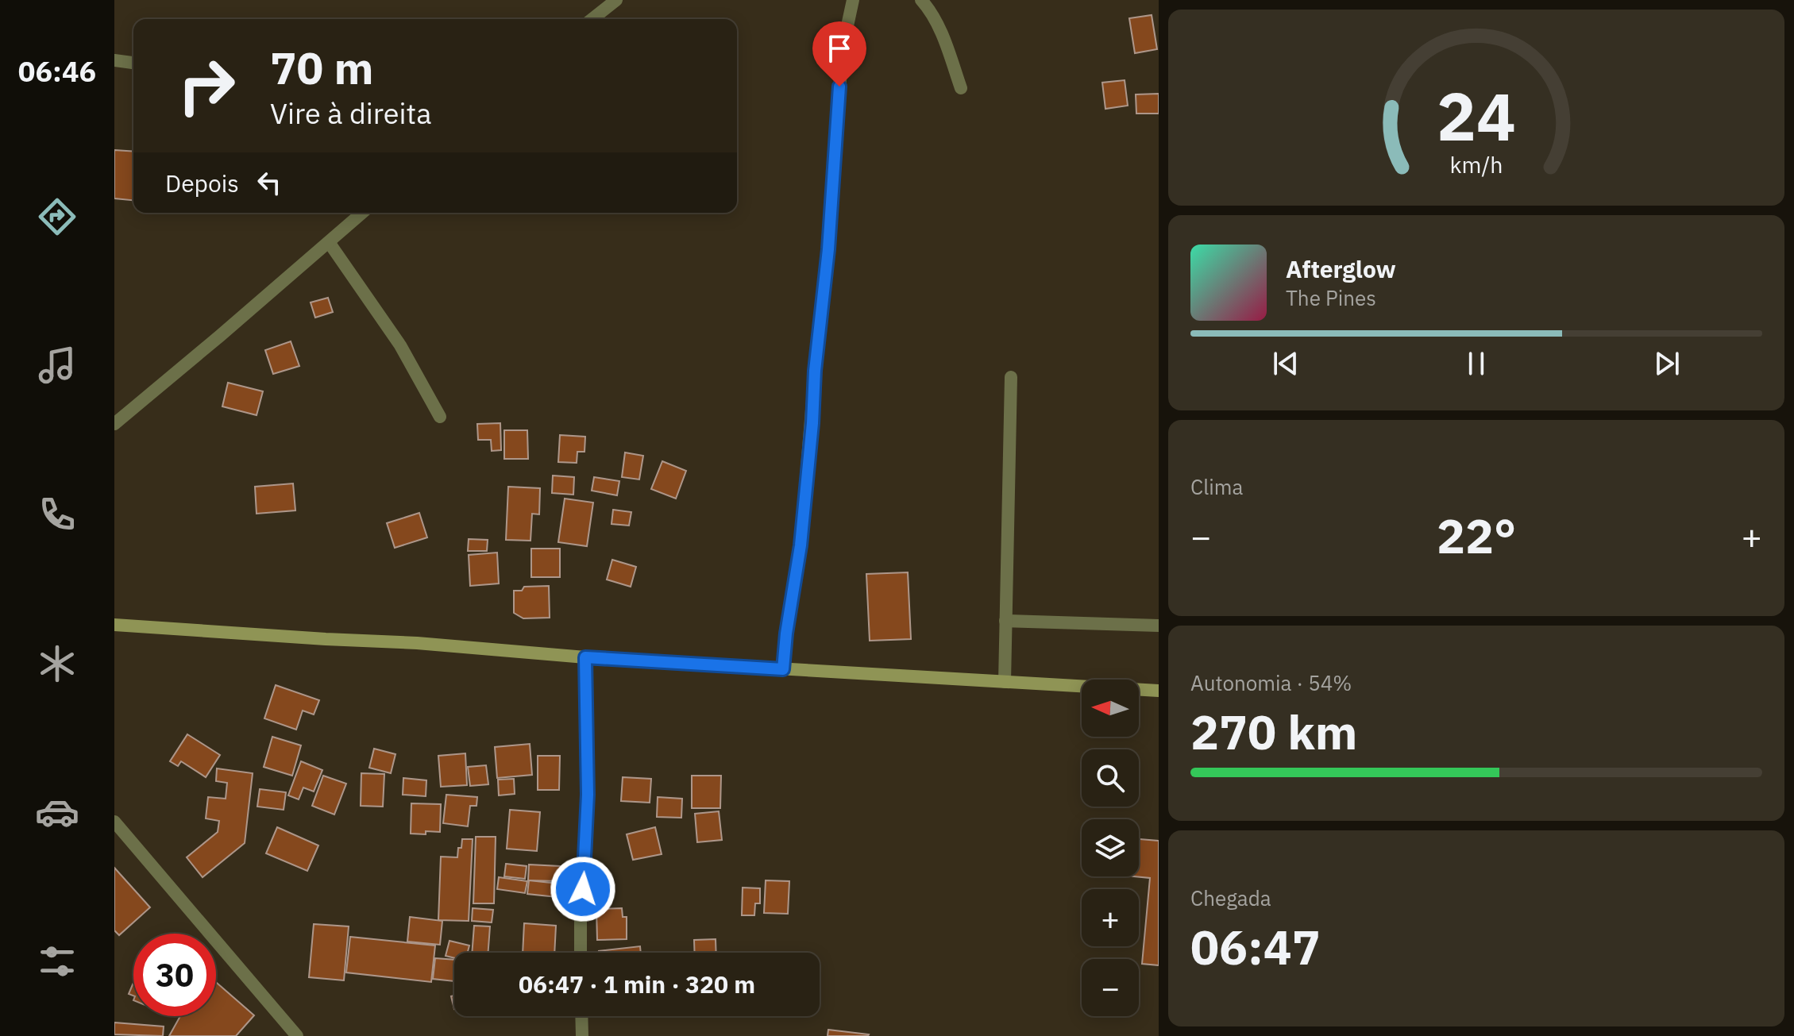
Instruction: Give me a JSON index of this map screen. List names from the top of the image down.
{
  "north": "left",
  "page": {
    "tabs": "06:46",
    "turn": ["70 m", "Vire à direita"],
    "then": "Depois",
    "song": ["Afterglow", "The Pines"],
    "tile": [
      "Clima",
      ["Autonomia · 54%", "270 km"],
      ["Chegada", "06:47"]
    ],
    "heat": ["−", "22°", "+"],
    "map_buttons": ["+", "−"],
    "limit": "30",
    "trip": "06:47 · 1 min · 320 m",
    "gauge": ["24", "km/h"]
  }
}
